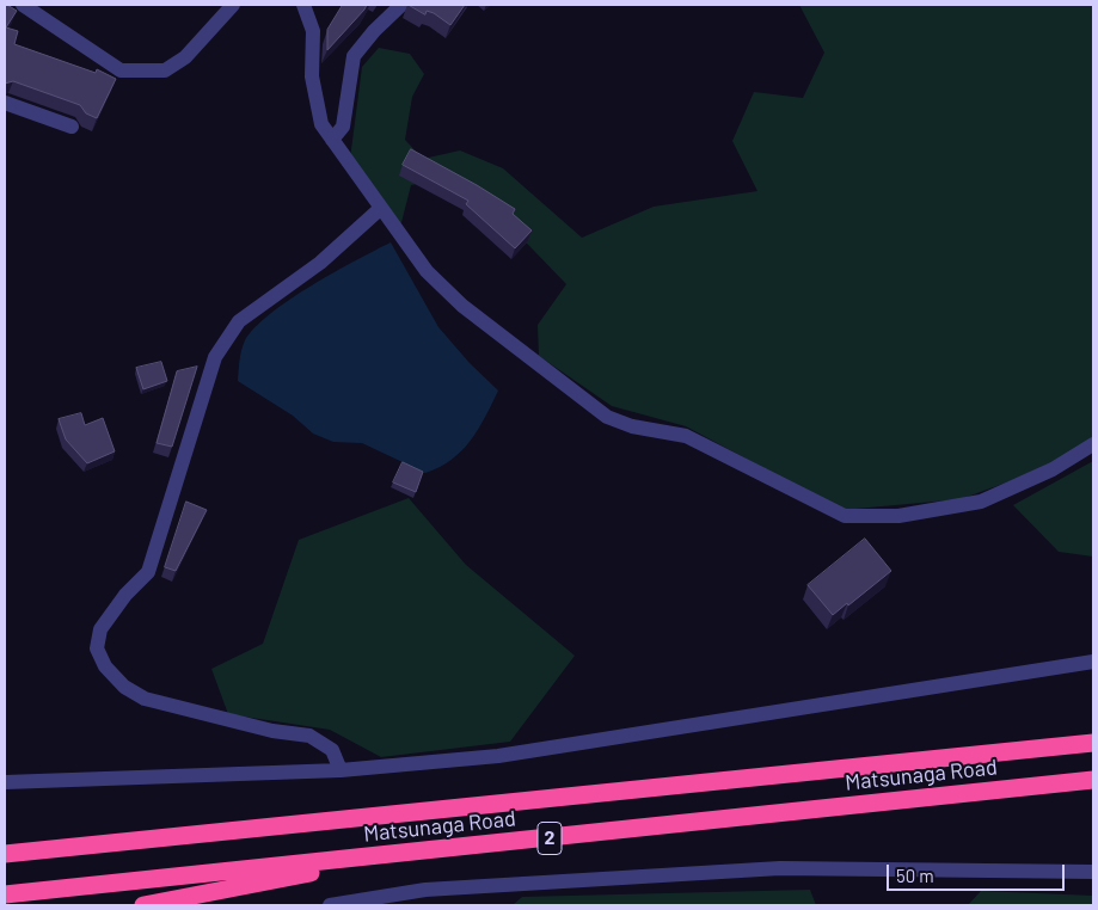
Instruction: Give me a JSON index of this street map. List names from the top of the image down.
{
  "streets": {
    "highway": ["Matsunaga Road", "2"]
  },
  "scale_bar": "50 m"
}
